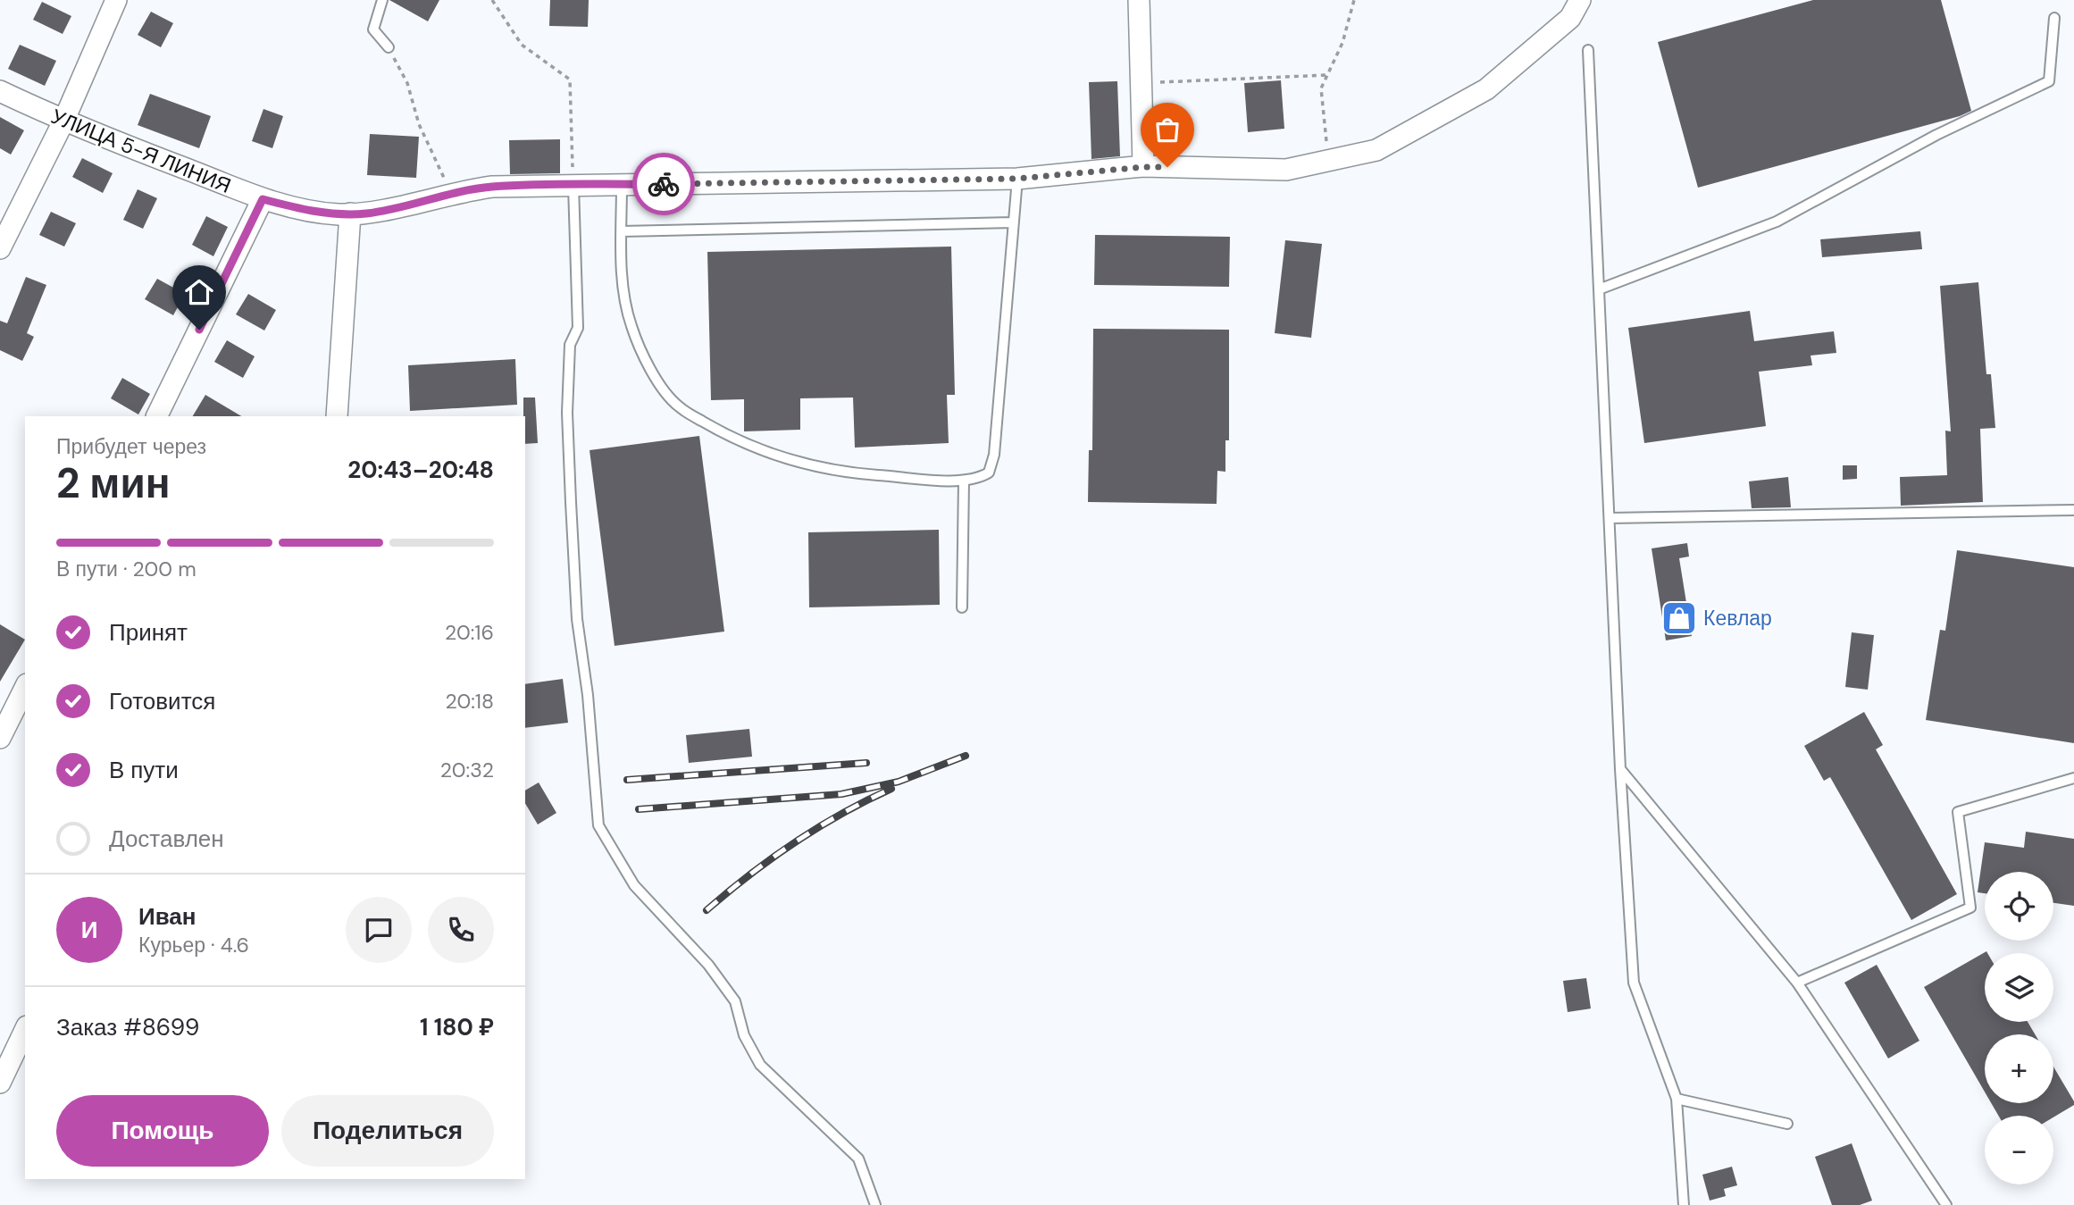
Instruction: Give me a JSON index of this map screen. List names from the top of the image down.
{
  "streets": {
    "street": ["УЛИЦА 5-Я ЛИНИЯ"]
  },
  "places": {
    "shop": ["Кевлар"]
  },
  "page": {
    "heading": ["2 мин", "Прибудет через", "20:43–20:48"],
    "panel": [
      "Иван",
      "Курьер · 4.6",
      "Заказ #8699",
      "1 180 ₽"
    ],
    "bar": "В пути · 200 m",
    "list": [
      ["Принят", "20:16"],
      ["Готовится", "20:18"],
      ["В пути", "20:32"],
      "Доставлен"
    ],
    "map_buttons": ["+", "−"],
    "round": "И",
    "buttons": ["Помощь", "Поделиться"]
  }
}
